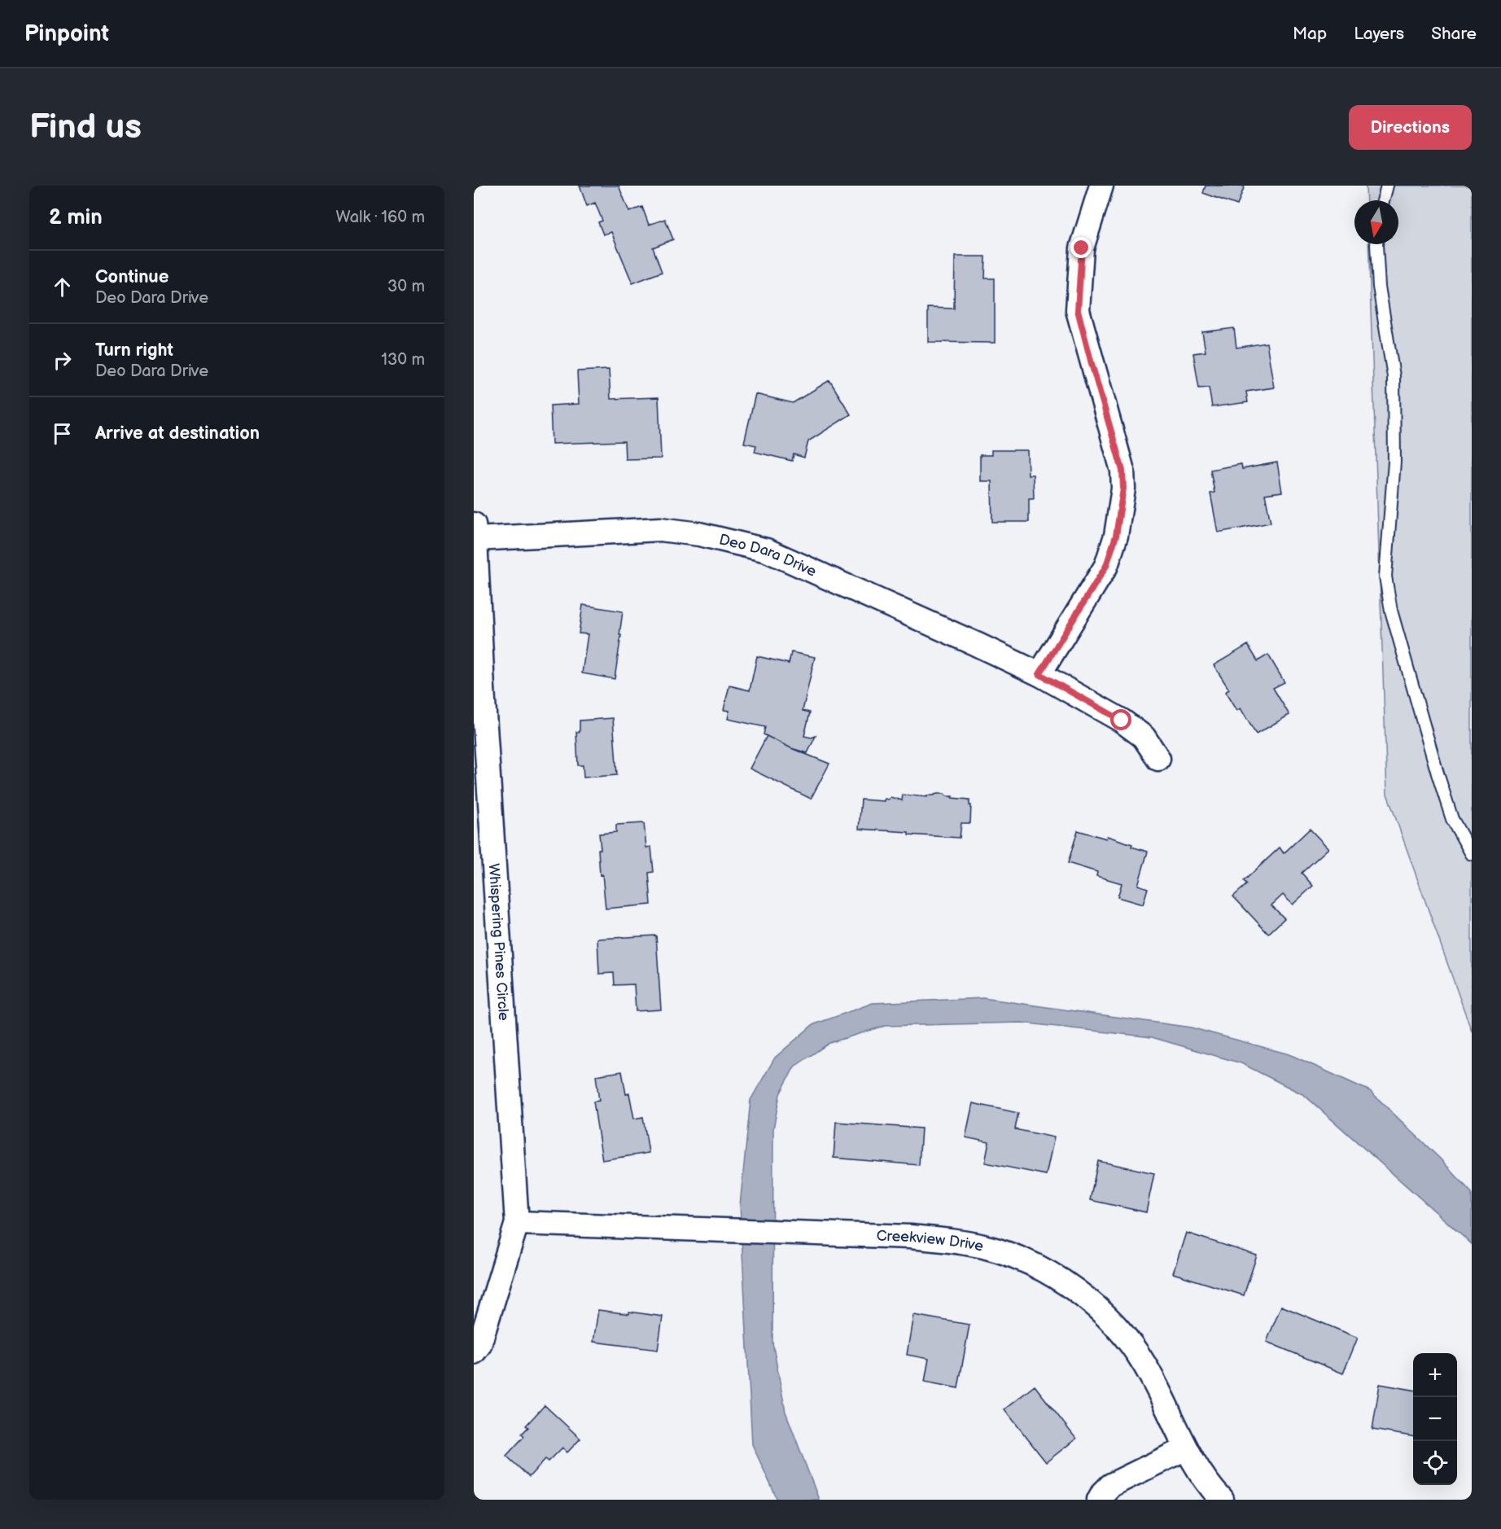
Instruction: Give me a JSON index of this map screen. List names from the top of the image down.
{
  "streets": {
    "street": ["Deo Dara Drive", "Whispering Pines Circle", "Creekview Drive"]
  },
  "crossings": [
    ["Deo Dara Drive", "Whispering Pines Circle"],
    ["Whispering Pines Circle", "Creekview Drive"]
  ],
  "north": "bottom",
  "page": {
    "header": "Pinpoint",
    "nav": ["Map", "Layers", "Share"],
    "buttons": "Directions",
    "title": "Find us",
    "heading": ["2 min", "Walk · 160 m"],
    "list": [
      ["Continue", "Deo Dara Drive", "30 m"],
      ["Turn right", "Deo Dara Drive", "130 m"],
      "Arrive at destination"
    ],
    "map_buttons": ["+", "−"]
  }
}
